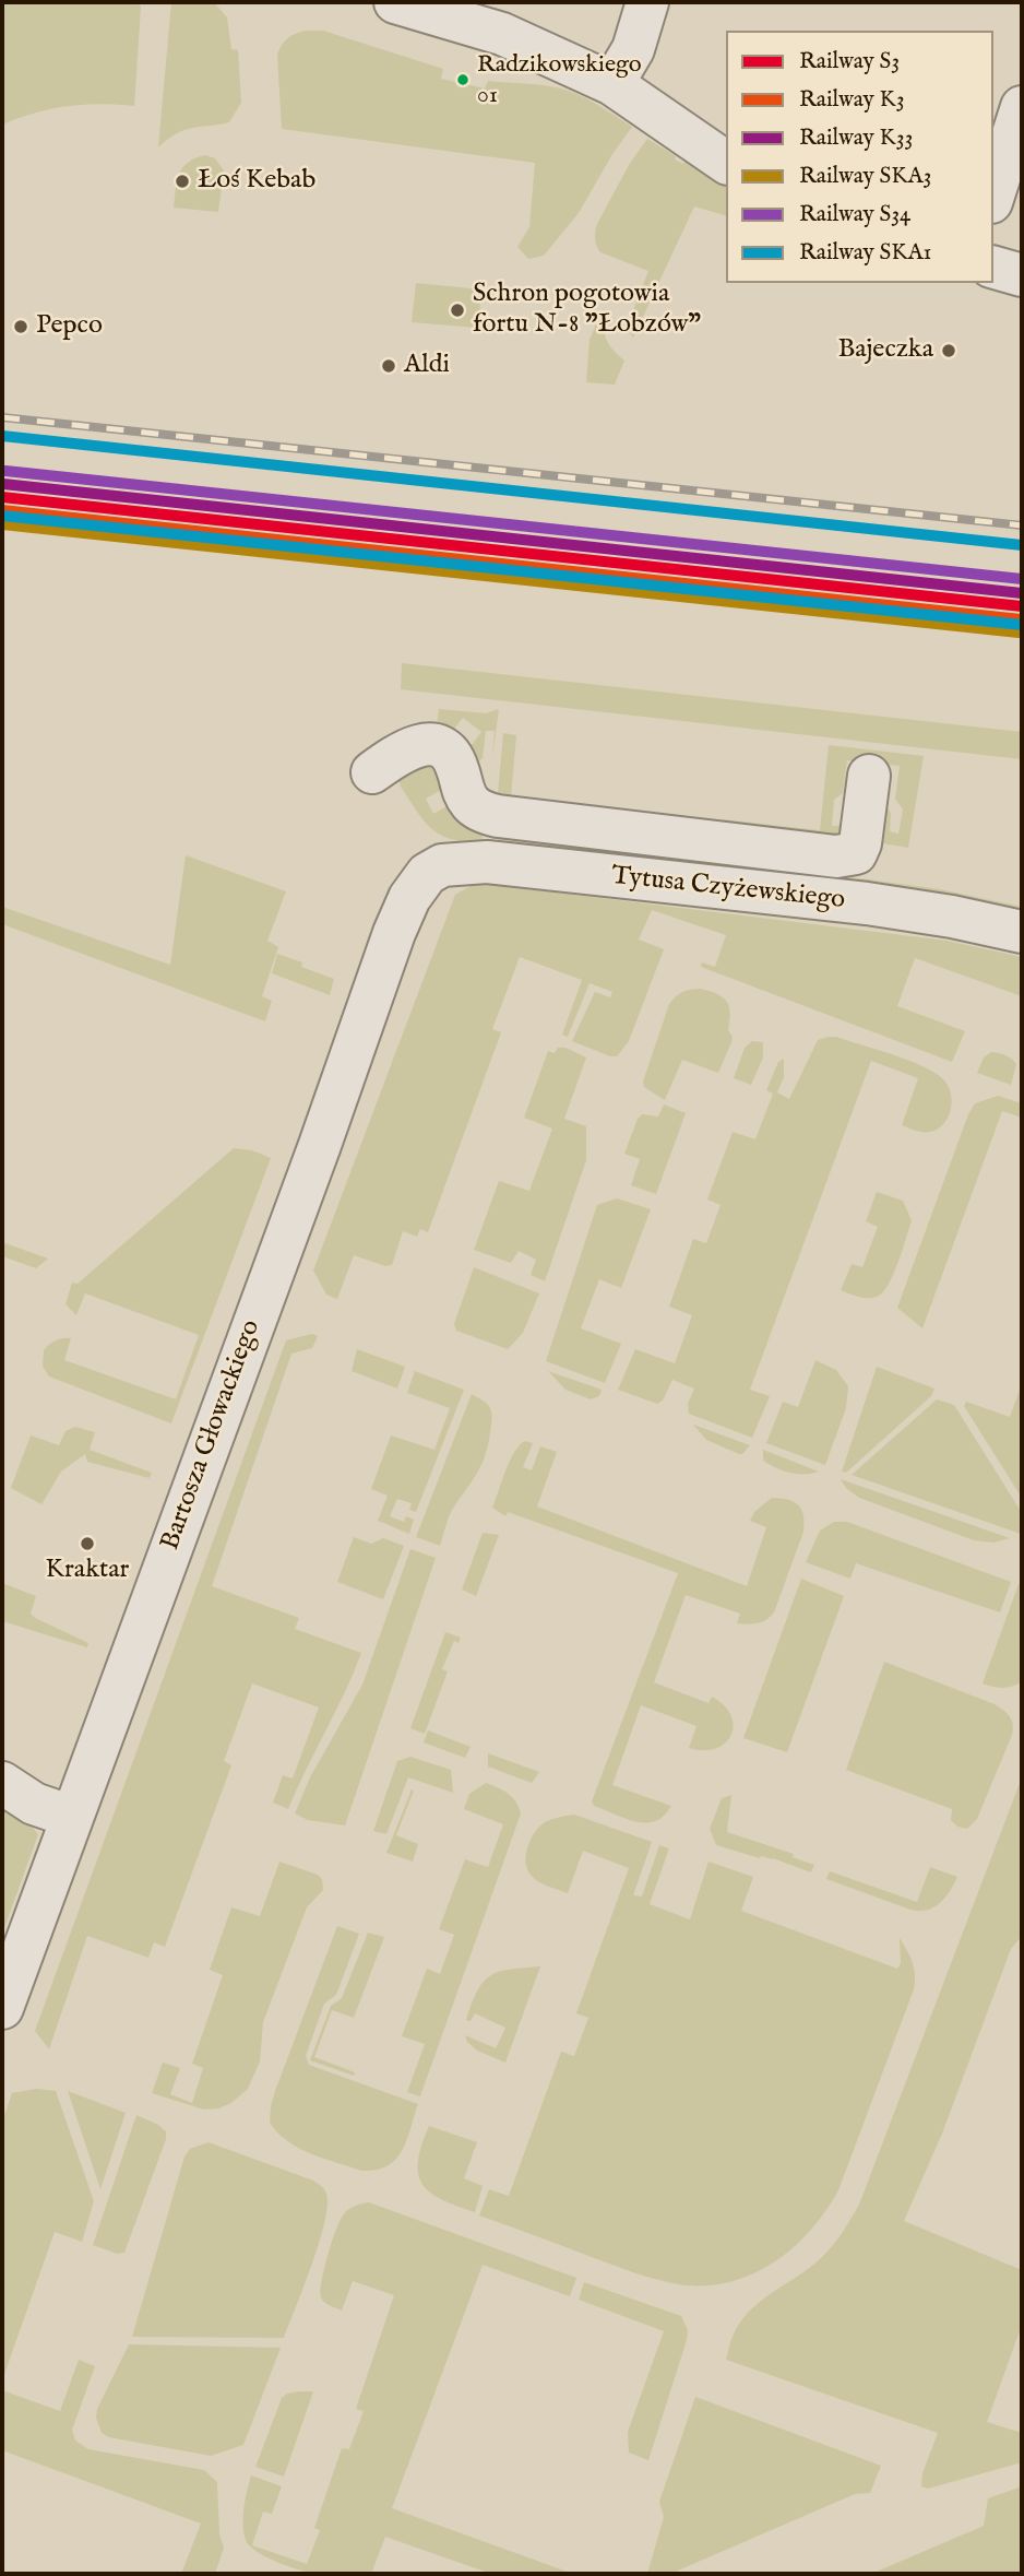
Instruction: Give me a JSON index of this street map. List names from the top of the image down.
{
  "streets": {
    "street": ["Tytusa Czyżewskiego", "Bartosza Głowackiego"]
  },
  "crossings": [
    ["Tytusa Czyżewskiego", "Bartosza Głowackiego"]
  ],
  "places": [
    "Radzikowskiego 01",
    "Łoś Kebab",
    "Schron pogotowia fortu N-8 \"Łobzów\"",
    "Pepco",
    "Bajeczka",
    "Aldi",
    "Kraktar"
  ],
  "lines": [
    "rail line SKA1",
    "rail line S34",
    "rail line K33",
    "rail line S3",
    "rail line K3",
    "rail line SKA3"
  ],
  "legend": [
    "Railway S3",
    "Railway K3",
    "Railway K33",
    "Railway SKA3",
    "Railway S34",
    "Railway SKA1"
  ]
}
